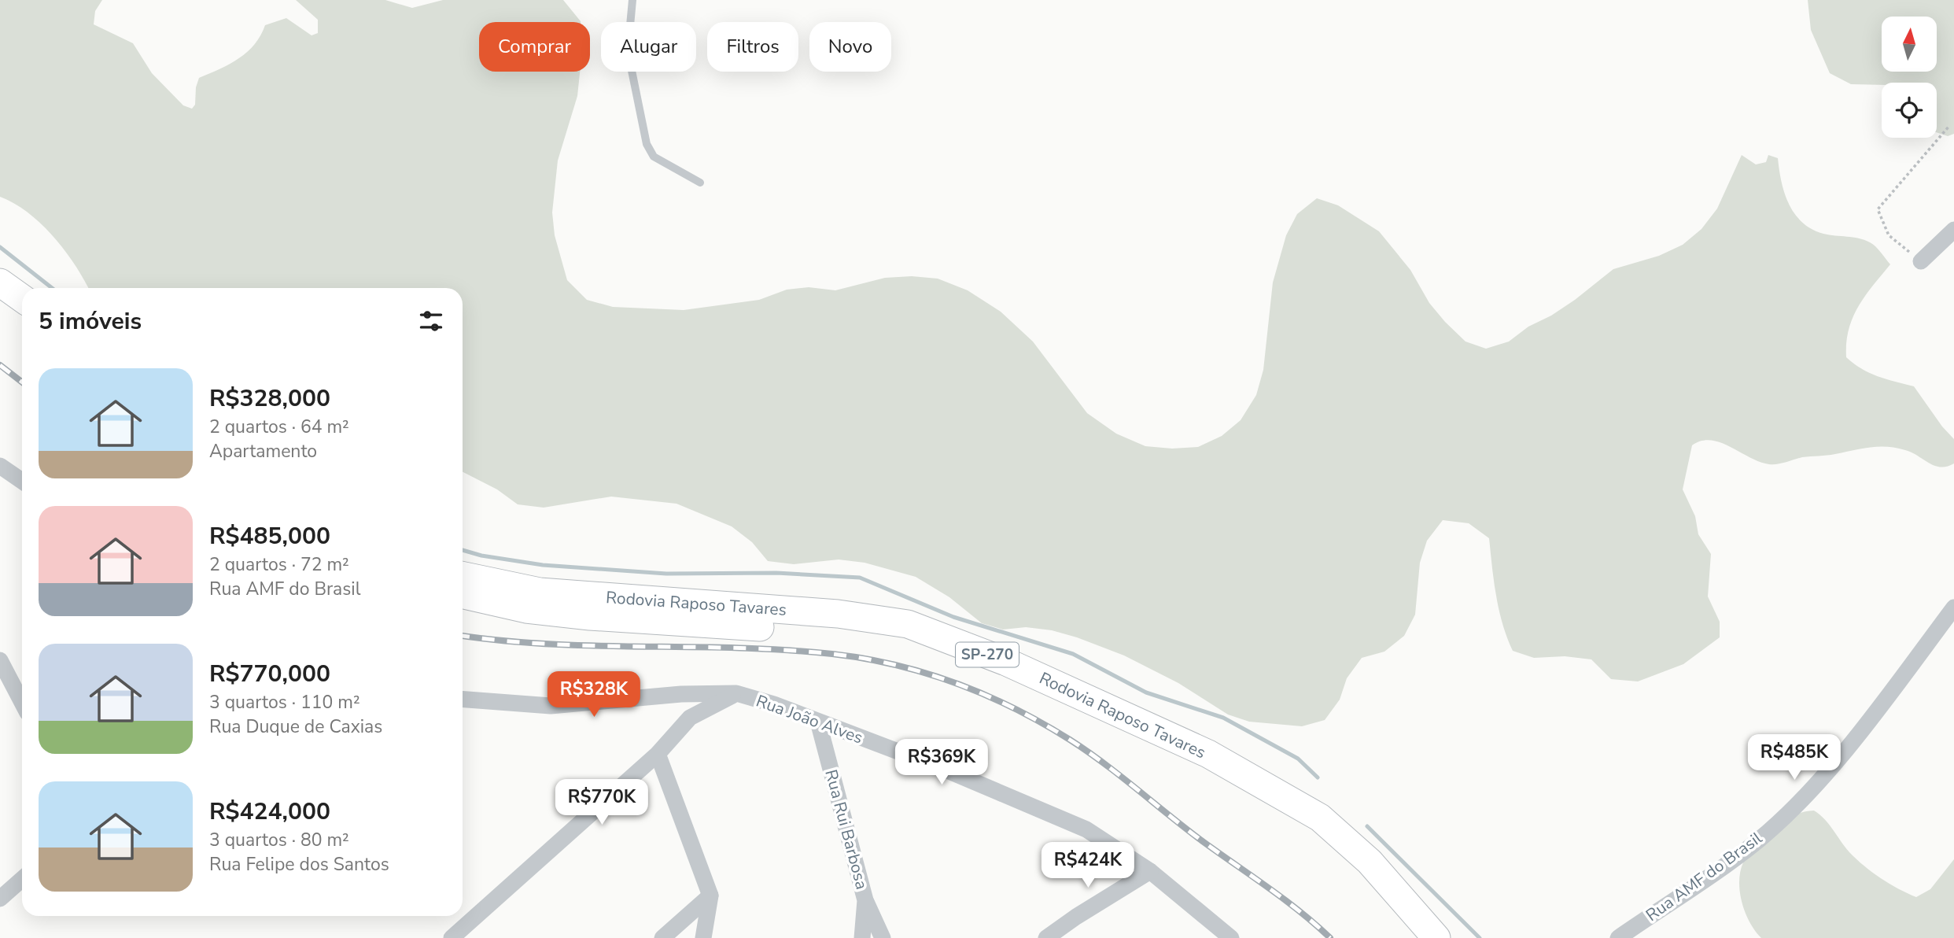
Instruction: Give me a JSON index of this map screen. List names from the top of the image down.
{
  "streets": {
    "highway": ["Rodovia Raposo Tavares", "SP-270"],
    "street": ["Rua João Alves", "Rua Rui Barbosa", "Rua AMF do Brasil"]
  },
  "crossings": [
    ["Rua João Alves", "Rua Rui Barbosa"]
  ],
  "north": "top",
  "page": {
    "chip": [
      "Comprar",
      "Alugar",
      "Filtros",
      "Novo"
    ],
    "heading": "5 imóveis",
    "list": [
      {
        "name": "R$328,000",
        "note": "2 quartos · 64 m² · Apartamento"
      },
      {
        "name": "R$485,000",
        "note": "2 quartos · 72 m² · Rua AMF do Brasil"
      },
      {
        "name": "R$770,000",
        "note": "3 quartos · 110 m² · Rua Duque de Caxias"
      },
      {
        "name": "R$424,000",
        "note": "3 quartos · 80 m² · Rua Felipe dos Santos"
      }
    ],
    "price": [
      "R$328K",
      "R$485K",
      "R$369K",
      "R$770K",
      "R$424K"
    ]
  }
}
